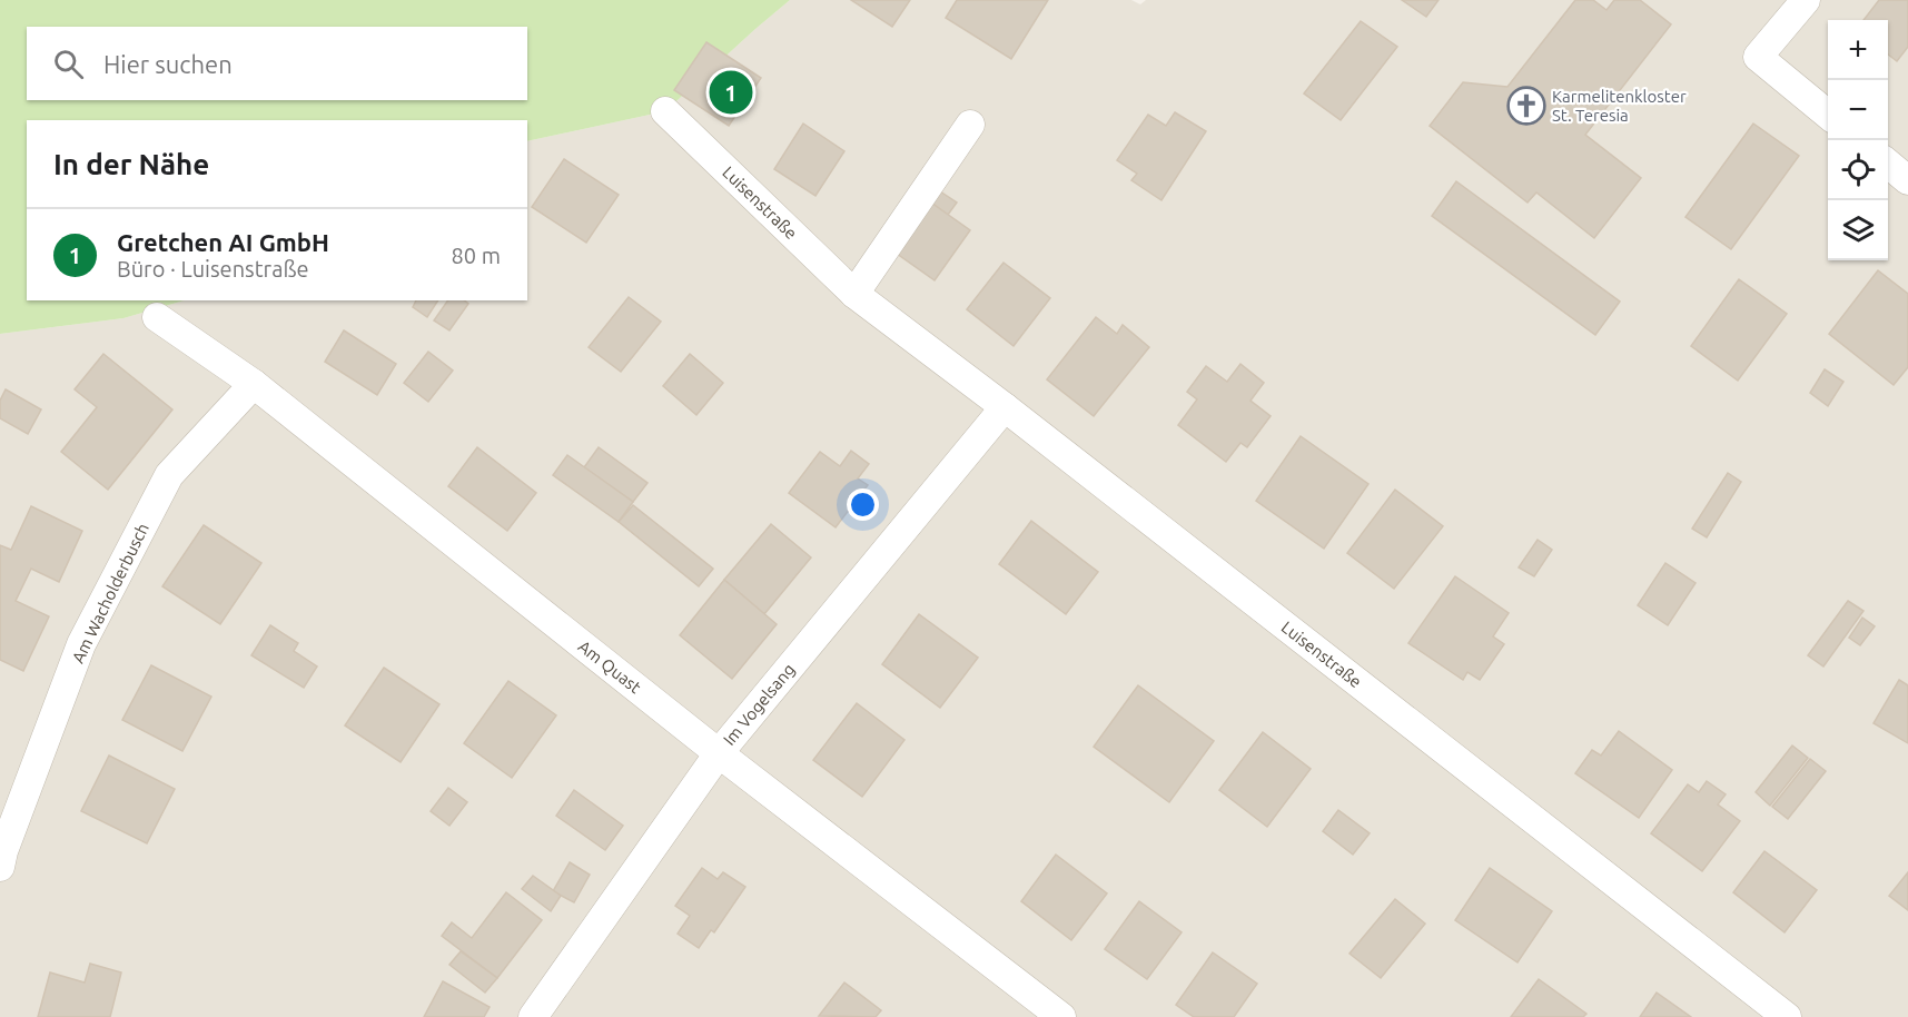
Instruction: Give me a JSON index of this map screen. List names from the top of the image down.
{
  "streets": {
    "street": [
      "Luisenstraße",
      "Am Wacholderbusch",
      "Am Quast",
      "Im Vogelsang"
    ]
  },
  "crossings": [
    ["Luisenstraße", "Im Vogelsang"],
    ["Am Wacholderbusch", "Am Quast"],
    ["Am Quast", "Im Vogelsang"]
  ],
  "places": {
    "church": ["Karmelitenkloster St. Teresia"]
  },
  "page": {
    "map_buttons": ["+", "−"],
    "search": "Hier suchen",
    "pins": "1",
    "heading": "In der Nähe",
    "list": [
      {
        "mark": "1",
        "name": "Gretchen AI GmbH",
        "note": "Büro · Luisenstraße",
        "value": "80 m"
      }
    ]
  }
}
